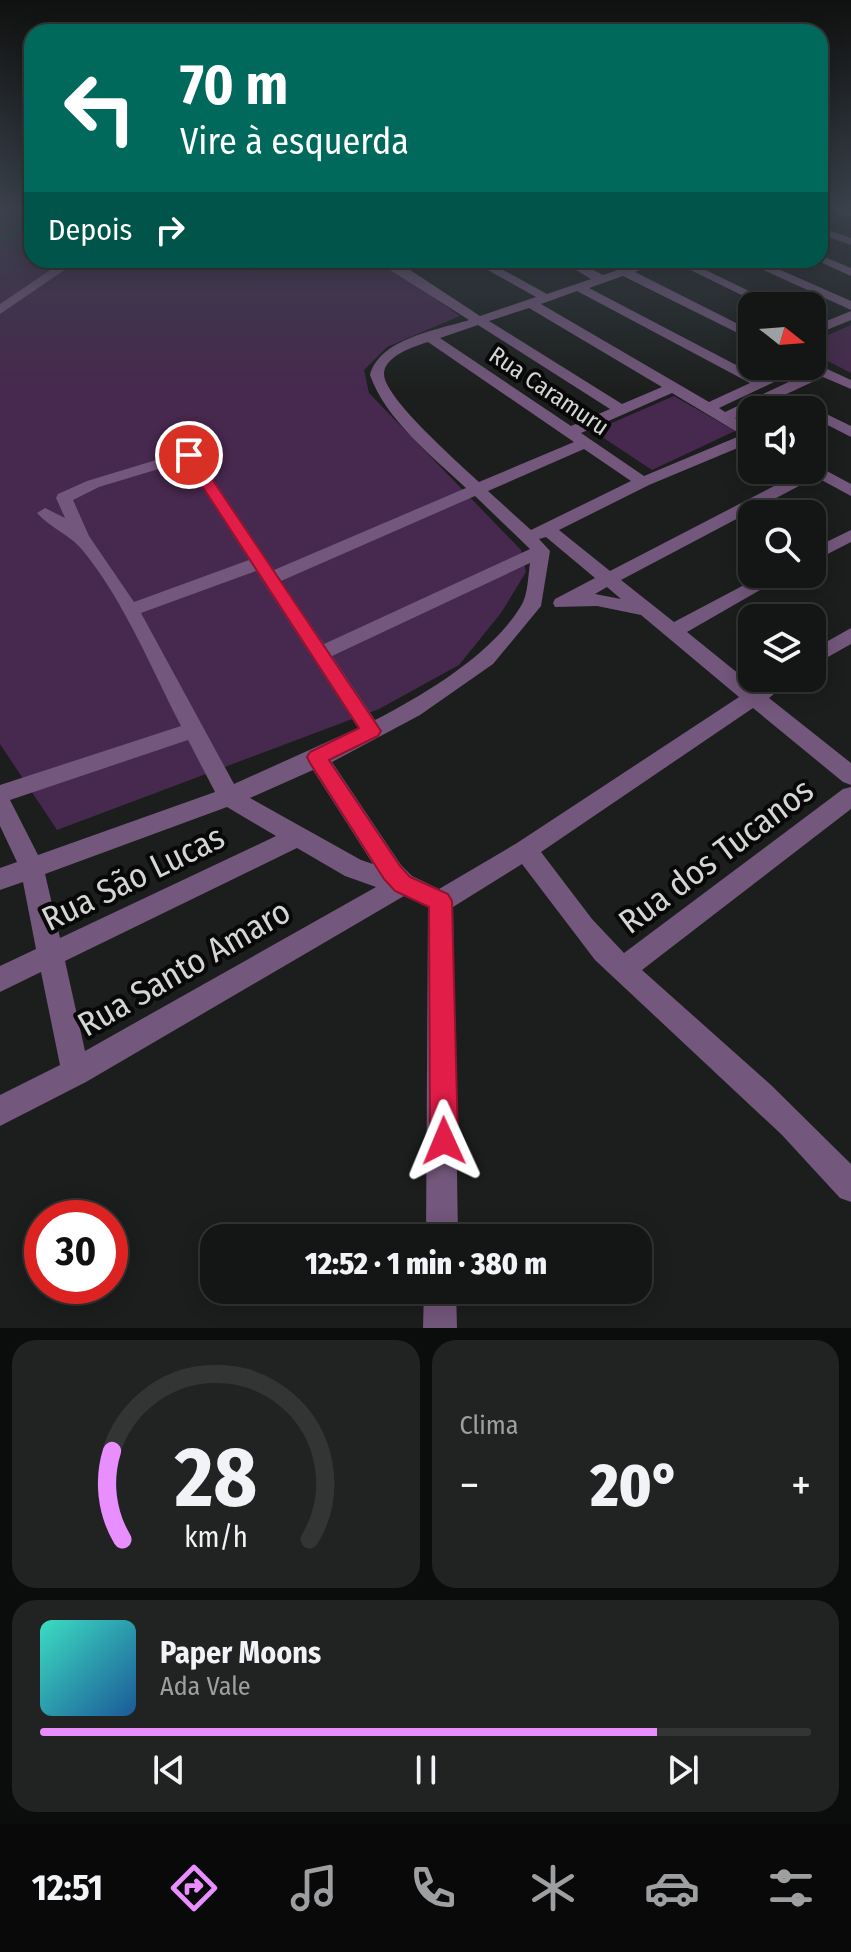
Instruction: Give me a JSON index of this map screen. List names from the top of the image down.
{
  "streets": {
    "street": [
      "Rua Caramuru",
      "Rua dos Tucanos",
      "Rua São Lucas",
      "Rua Santo Amaro"
    ]
  },
  "north": "right",
  "page": {
    "turn": ["70 m", "Vire à esquerda"],
    "then": "Depois",
    "limit": "30",
    "trip": "12:52 · 1 min · 380 m",
    "tile": "Clima",
    "heat": ["−", "20°", "+"],
    "song": ["Paper Moons", "Ada Vale"],
    "tabs": "12:51",
    "gauge": ["28", "km/h"]
  }
}
